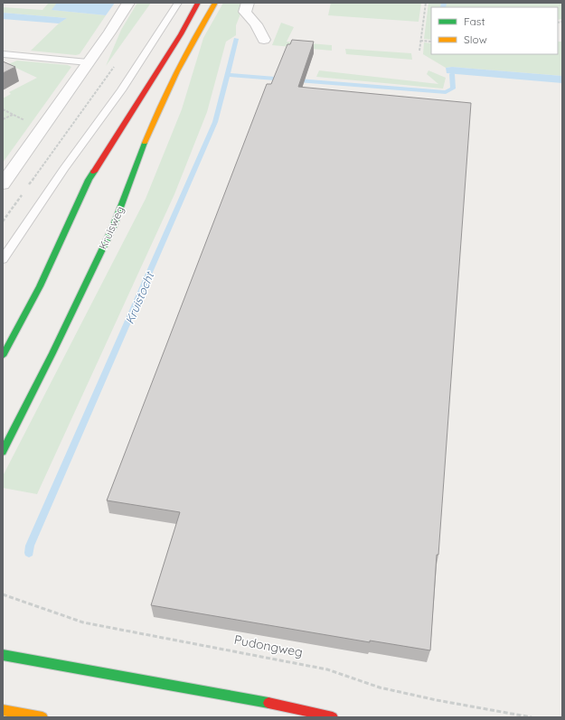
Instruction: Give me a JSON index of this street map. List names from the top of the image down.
{
  "streets": {
    "main road": ["Kruisweg"],
    "path": ["Pudongweg"]
  },
  "water": ["Kruistocht"],
  "legend": ["Fast", "Slow"]
}
